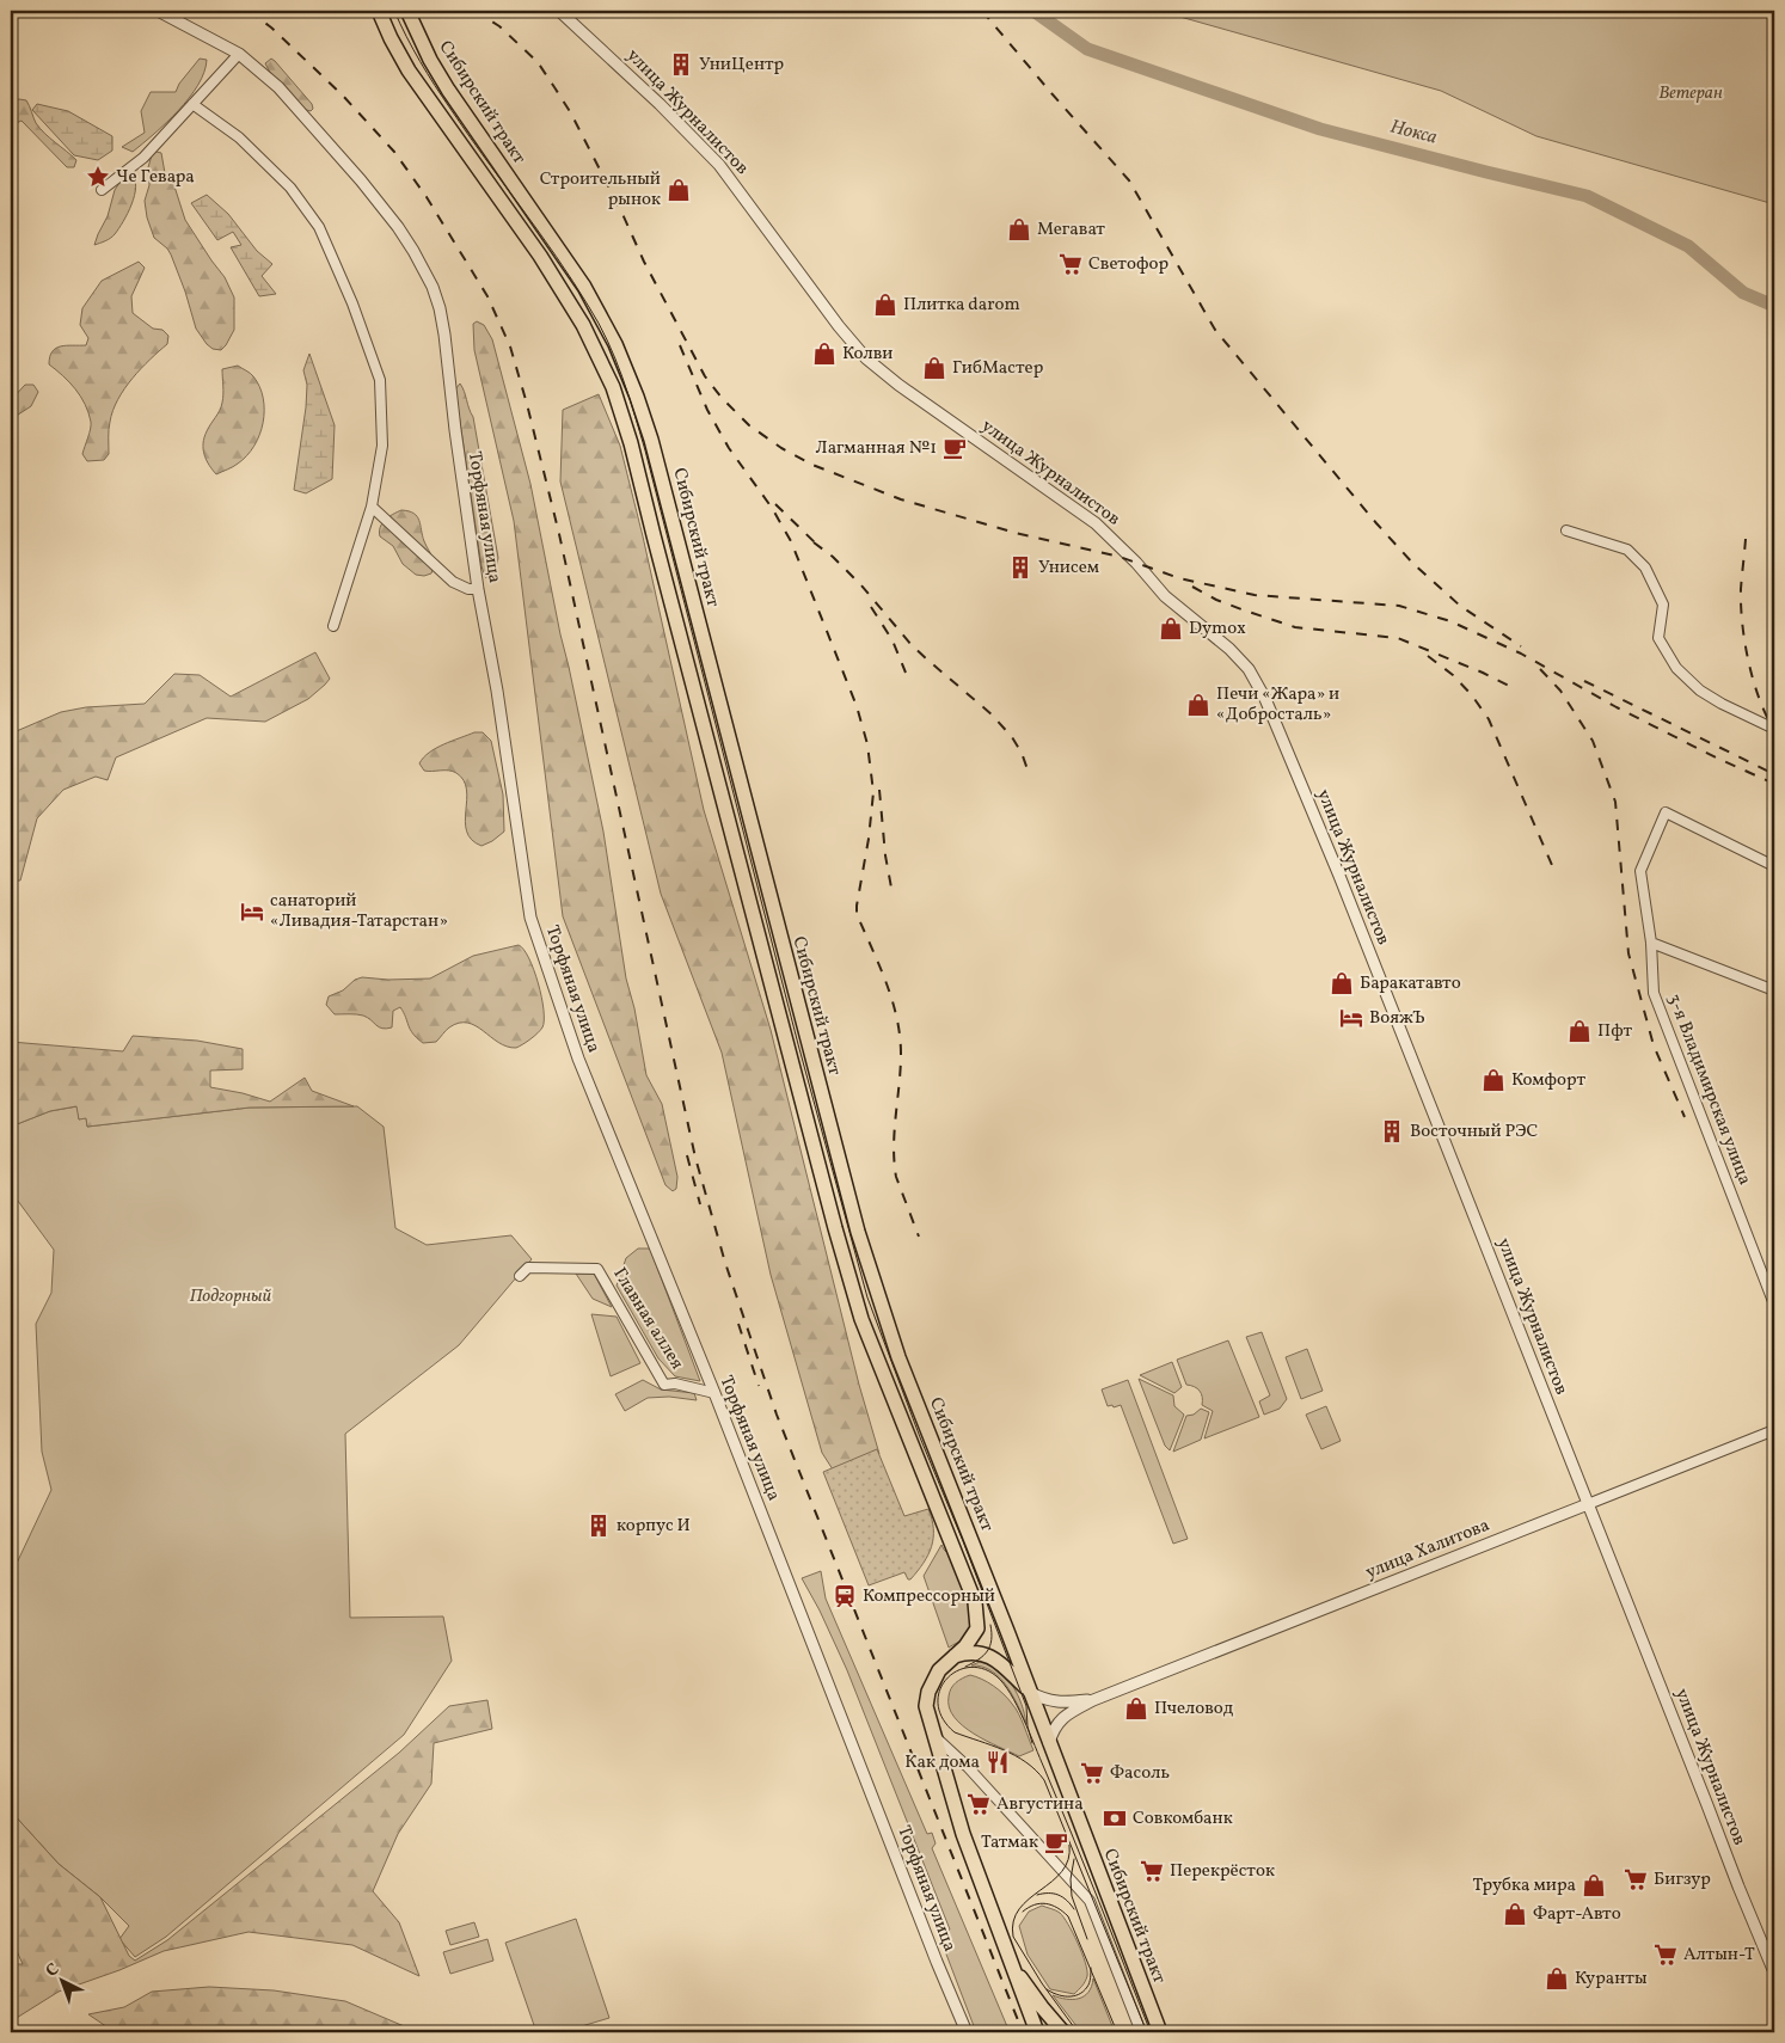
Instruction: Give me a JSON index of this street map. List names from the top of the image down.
{
  "streets": {
    "main road": ["Сибирский тракт"],
    "street": [
      "улица Журналистов",
      "Торфяная улица",
      "3-я Владимирская улица",
      "Главная аллея",
      "улица Халитова"
    ]
  },
  "crossings": [
    ["улица Журналистов", "улица Халитова"],
    ["Торфяная улица", "Главная аллея"]
  ],
  "water": ["Нокса"],
  "parks": ["Ветеран", "Подгорный"],
  "places": {
    "building": [
      "УниЦентр",
      "Унисем",
      "Восточный РЭС",
      "корпус И"
    ],
    "place": ["Че Гевара"],
    "shop": [
      "Строительный рынок",
      "Мегават",
      "Плитка darom",
      "Колви",
      "ГибМастер",
      "Dymox",
      "Печи «Жара» и «Добросталь»",
      "Баракатавто",
      "Пфт",
      "Комфорт",
      "Пчеловод",
      "Трубка мира",
      "Фарт-Авто",
      "Куранты"
    ],
    "supermarket": [
      "Светофор",
      "Фасоль",
      "Августина",
      "Перекрёсток",
      "Бигзур",
      "Алтын-Т"
    ],
    "cafe": ["Лагманная №1", "Татмак"],
    "hotel": ["санаторий «Ливадия-Татарстан»", "ВояжЪ"],
    "station": ["Компрессорный"],
    "restaurant": ["Как дома"],
    "bank": ["Совкомбанк"]
  },
  "north": "top left"
}
